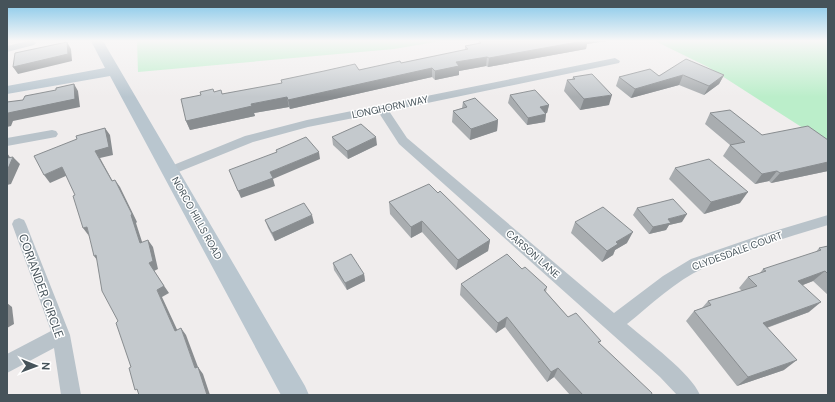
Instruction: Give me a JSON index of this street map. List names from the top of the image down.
{
  "streets": {
    "street": [
      "LONGHORN WAY",
      "NORCO HILLS ROAD",
      "CLYDESDALE COURT",
      "CARSON LANE",
      "CORIANDER CIRCLE"
    ]
  },
  "crossings": [
    ["LONGHORN WAY", "NORCO HILLS ROAD"],
    ["LONGHORN WAY", "CARSON LANE"],
    ["CLYDESDALE COURT", "CARSON LANE"]
  ],
  "north": "right"
}
